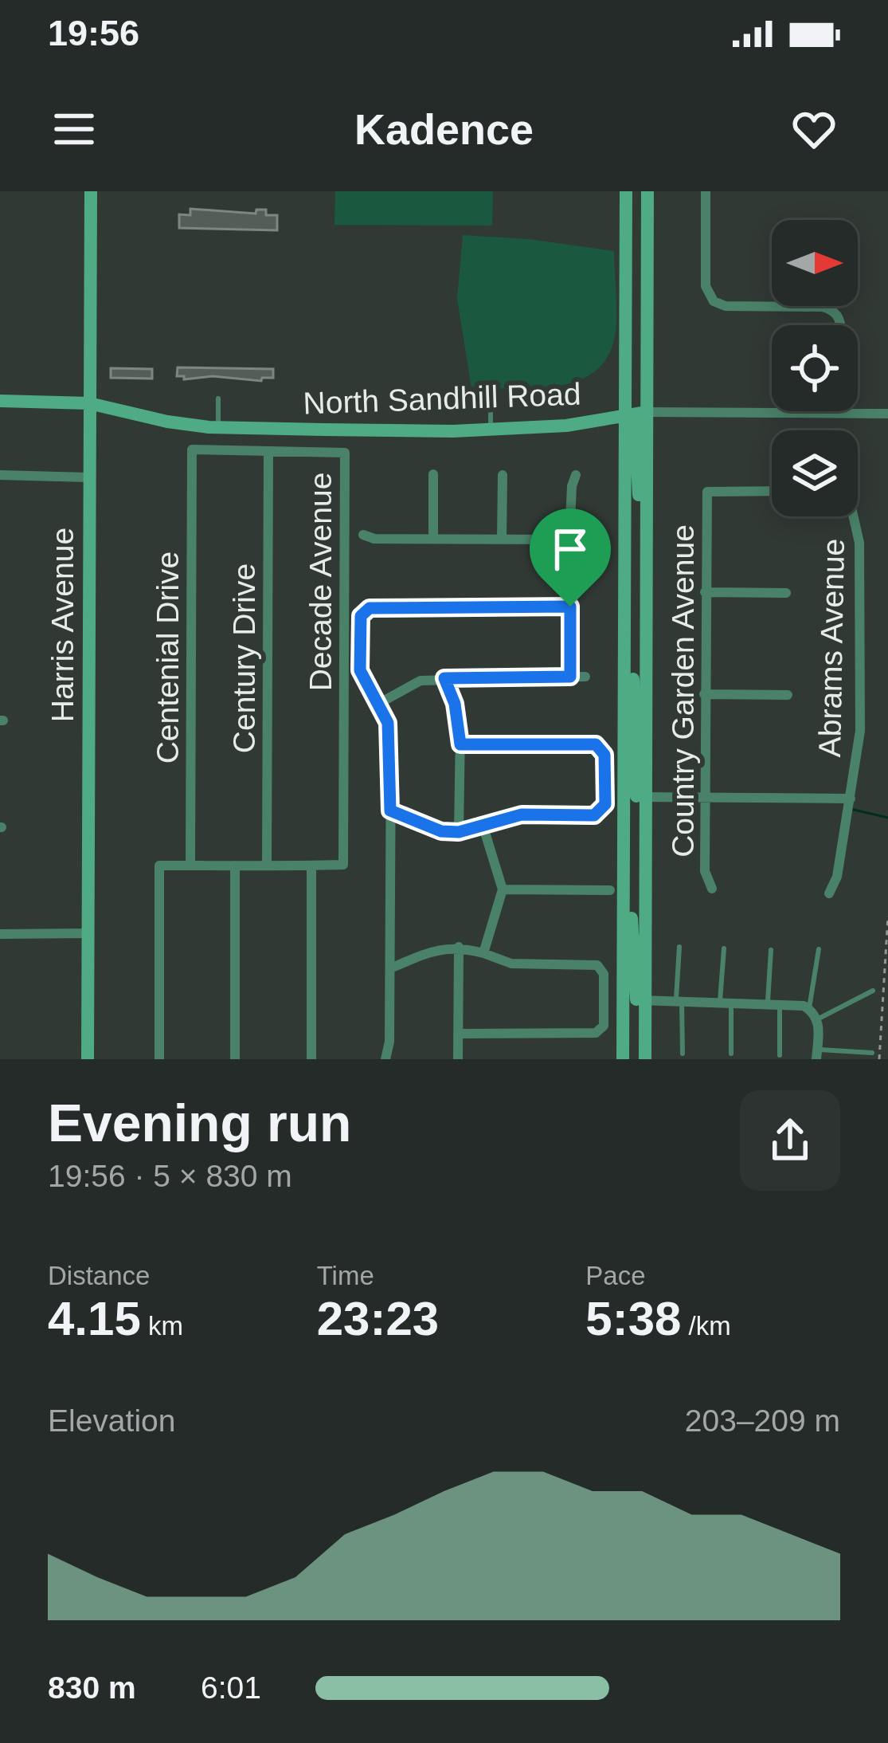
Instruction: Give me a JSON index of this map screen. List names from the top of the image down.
{
  "streets": {
    "main road": ["North Sandhill Road", "Harris Avenue"],
    "street": [
      "Decade Avenue",
      "Abrams Avenue",
      "Centenial Drive",
      "Century Drive",
      "Country Garden Avenue"
    ]
  },
  "crossings": [
    ["North Sandhill Road", "Harris Avenue"],
    ["Decade Avenue", "Centenial Drive"],
    ["Decade Avenue", "Century Drive"]
  ],
  "north": "right",
  "page": {
    "status": "19:56",
    "header": "Kadence",
    "heading": ["Evening run", "19:56 · 5 × 830 m"],
    "stats": [
      ["Distance", "4.15 km"],
      ["Time", "23:23"],
      ["Pace", "5:38 /km"]
    ],
    "chart": ["Elevation", "203–209 m"],
    "list": [
      {
        "name": "830 m",
        "note": "6:01"
      }
    ]
  }
}
